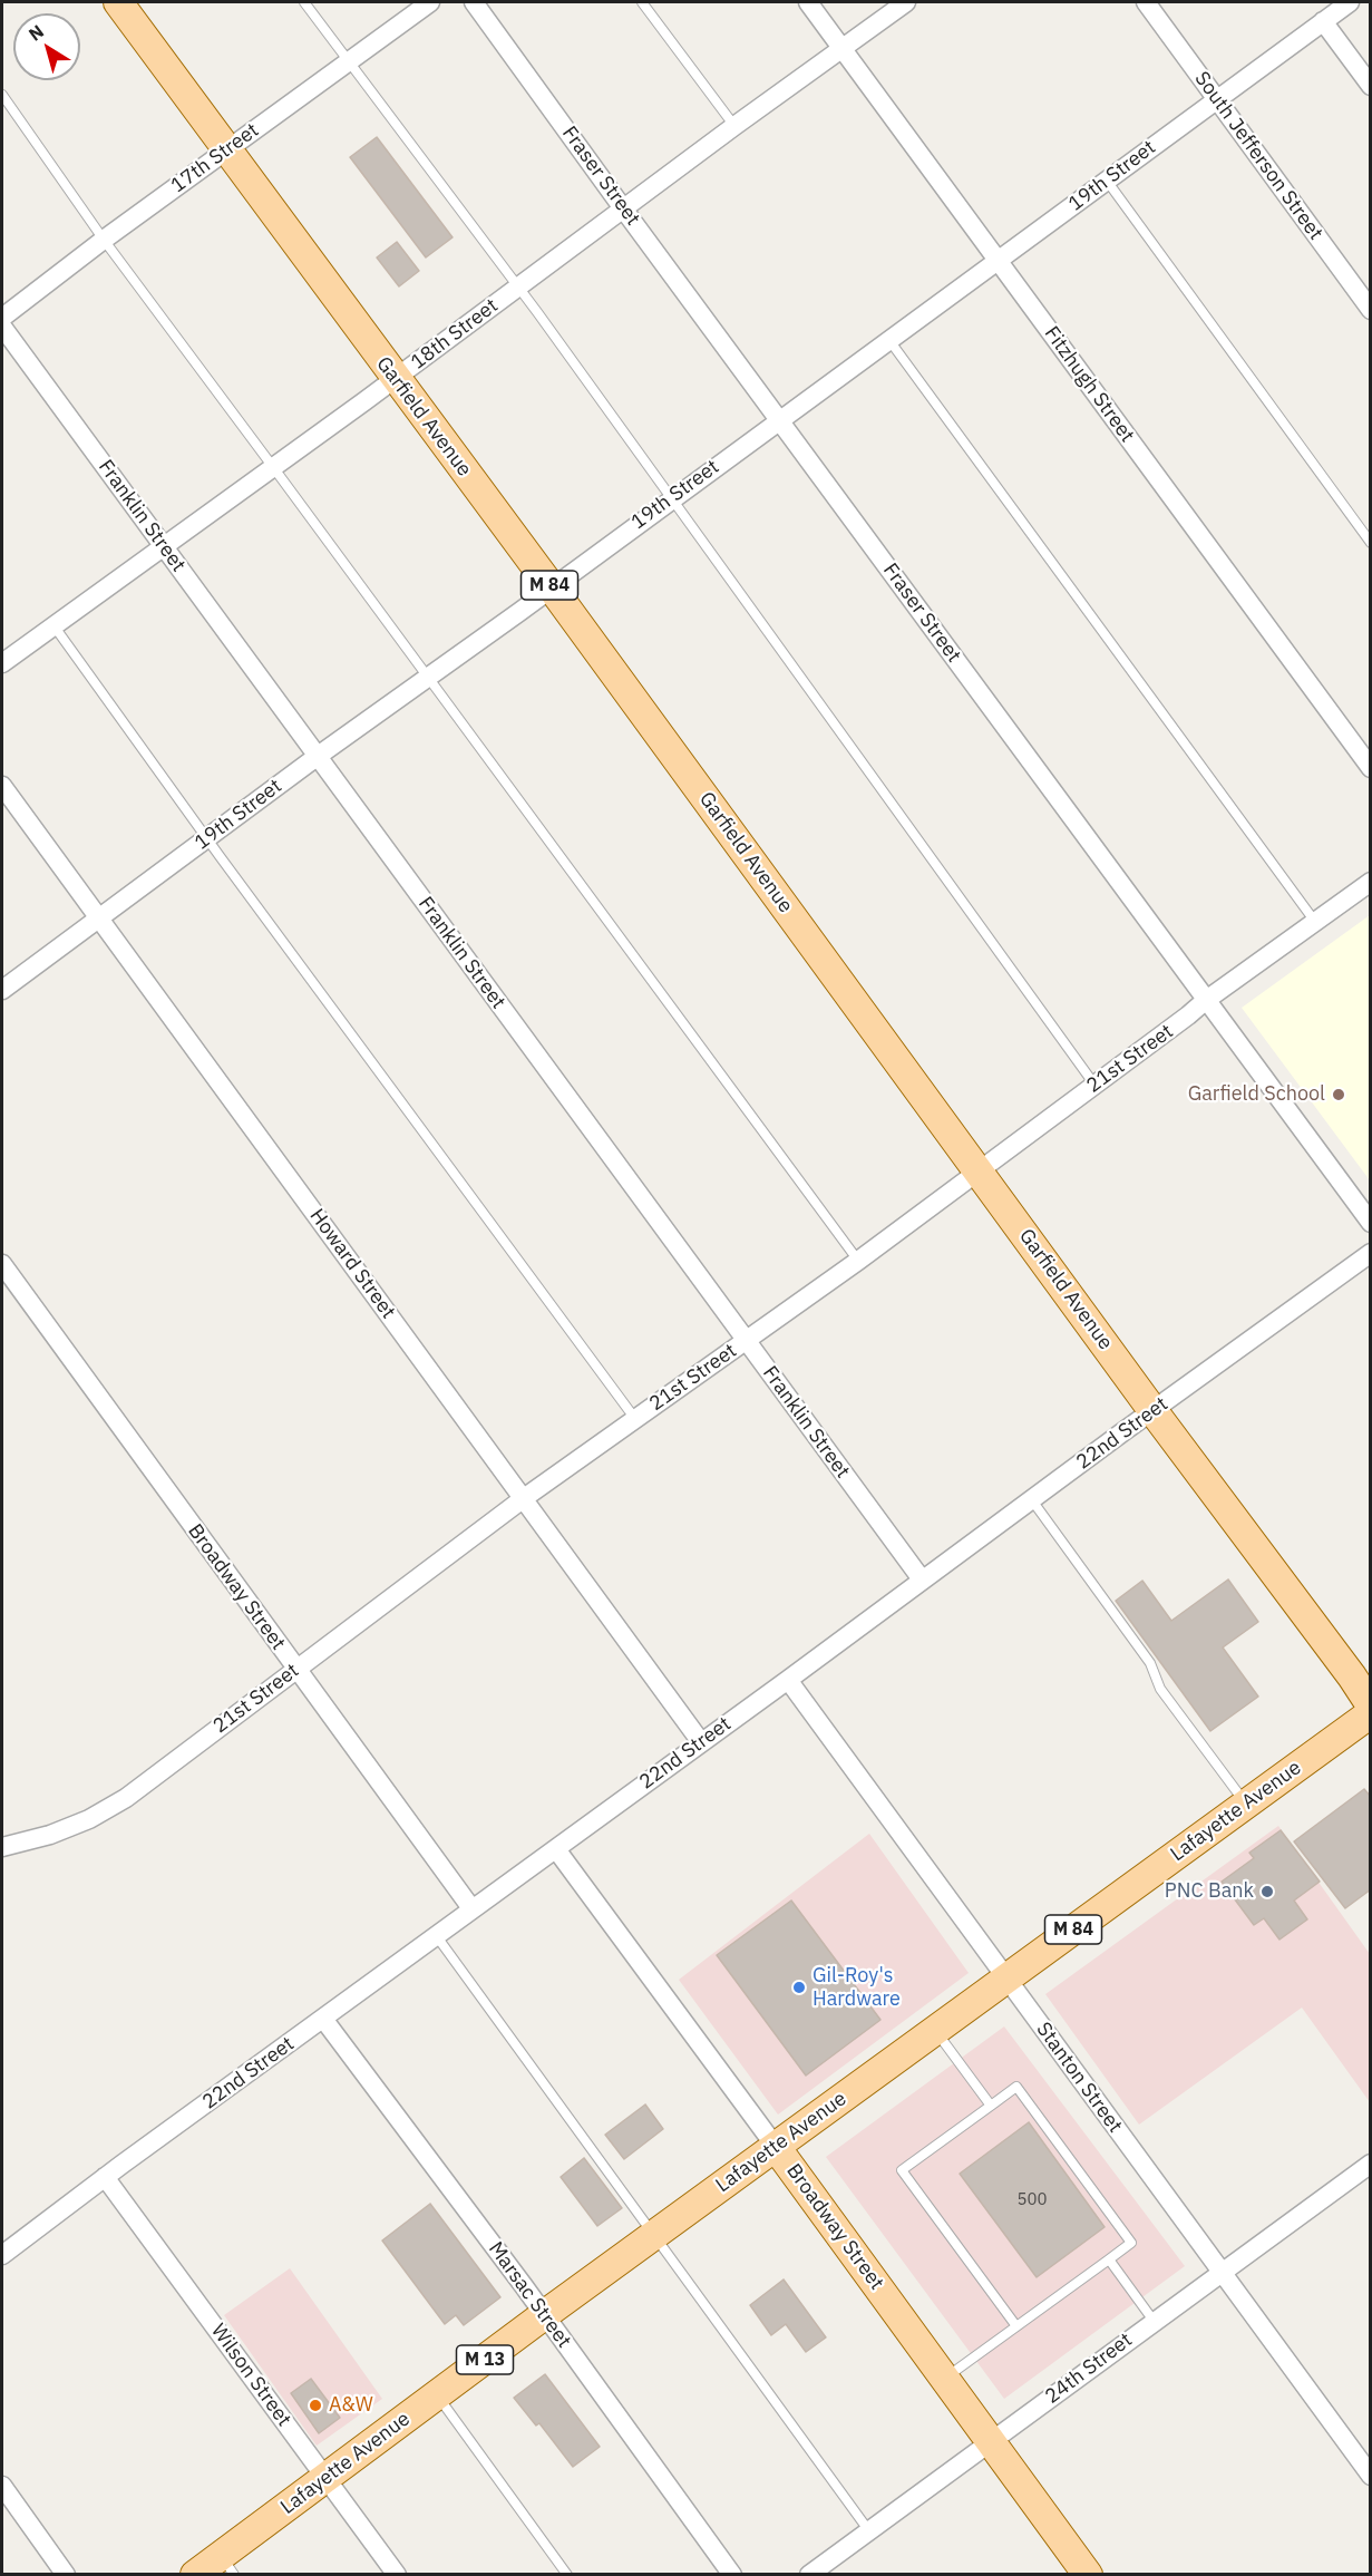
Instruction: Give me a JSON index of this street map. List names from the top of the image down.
{
  "streets": {
    "main road": [
      "Garfield Avenue",
      "M 84",
      "Broadway Street",
      "Lafayette Avenue",
      "M 13"
    ],
    "street": [
      "South Jefferson Street",
      "17th Street",
      "Fraser Street",
      "19th Street",
      "18th Street",
      "Fitzhugh Street",
      "Franklin Street",
      "21st Street",
      "Howard Street",
      "22nd Street",
      "Stanton Street",
      "Marsac Street",
      "24th Street",
      "Wilson Street"
    ]
  },
  "crossings": [
    ["South Jefferson Street", "19th Street"],
    ["17th Street", "Garfield Avenue"],
    ["Fraser Street", "19th Street"],
    ["Fraser Street", "18th Street"],
    ["Fraser Street", "21st Street"],
    ["19th Street", "Fitzhugh Street"],
    ["19th Street", "Garfield Avenue"],
    ["19th Street", "Franklin Street"],
    ["19th Street", "Howard Street"],
    ["18th Street", "Fitzhugh Street"],
    ["18th Street", "Garfield Avenue"],
    ["18th Street", "Franklin Street"],
    ["Garfield Avenue", "21st Street"],
    ["Garfield Avenue", "22nd Street"],
    ["Franklin Street", "21st Street"],
    ["Franklin Street", "22nd Street"],
    ["21st Street", "Howard Street"],
    ["21st Street", "Broadway Street"],
    ["Howard Street", "22nd Street"],
    ["22nd Street", "Broadway Street"],
    ["22nd Street", "Stanton Street"],
    ["22nd Street", "Marsac Street"],
    ["22nd Street", "Wilson Street"],
    ["Broadway Street", "Lafayette Avenue"],
    ["Broadway Street", "24th Street"],
    ["Lafayette Avenue", "Stanton Street"],
    ["Lafayette Avenue", "Marsac Street"],
    ["Lafayette Avenue", "Wilson Street"],
    ["Stanton Street", "24th Street"]
  ],
  "places": [
    "Garfield School",
    "PNC Bank",
    "Gil-Roy's Hardware",
    "A&W"
  ],
  "house_numbers": ["500"],
  "north": "top left"
}
